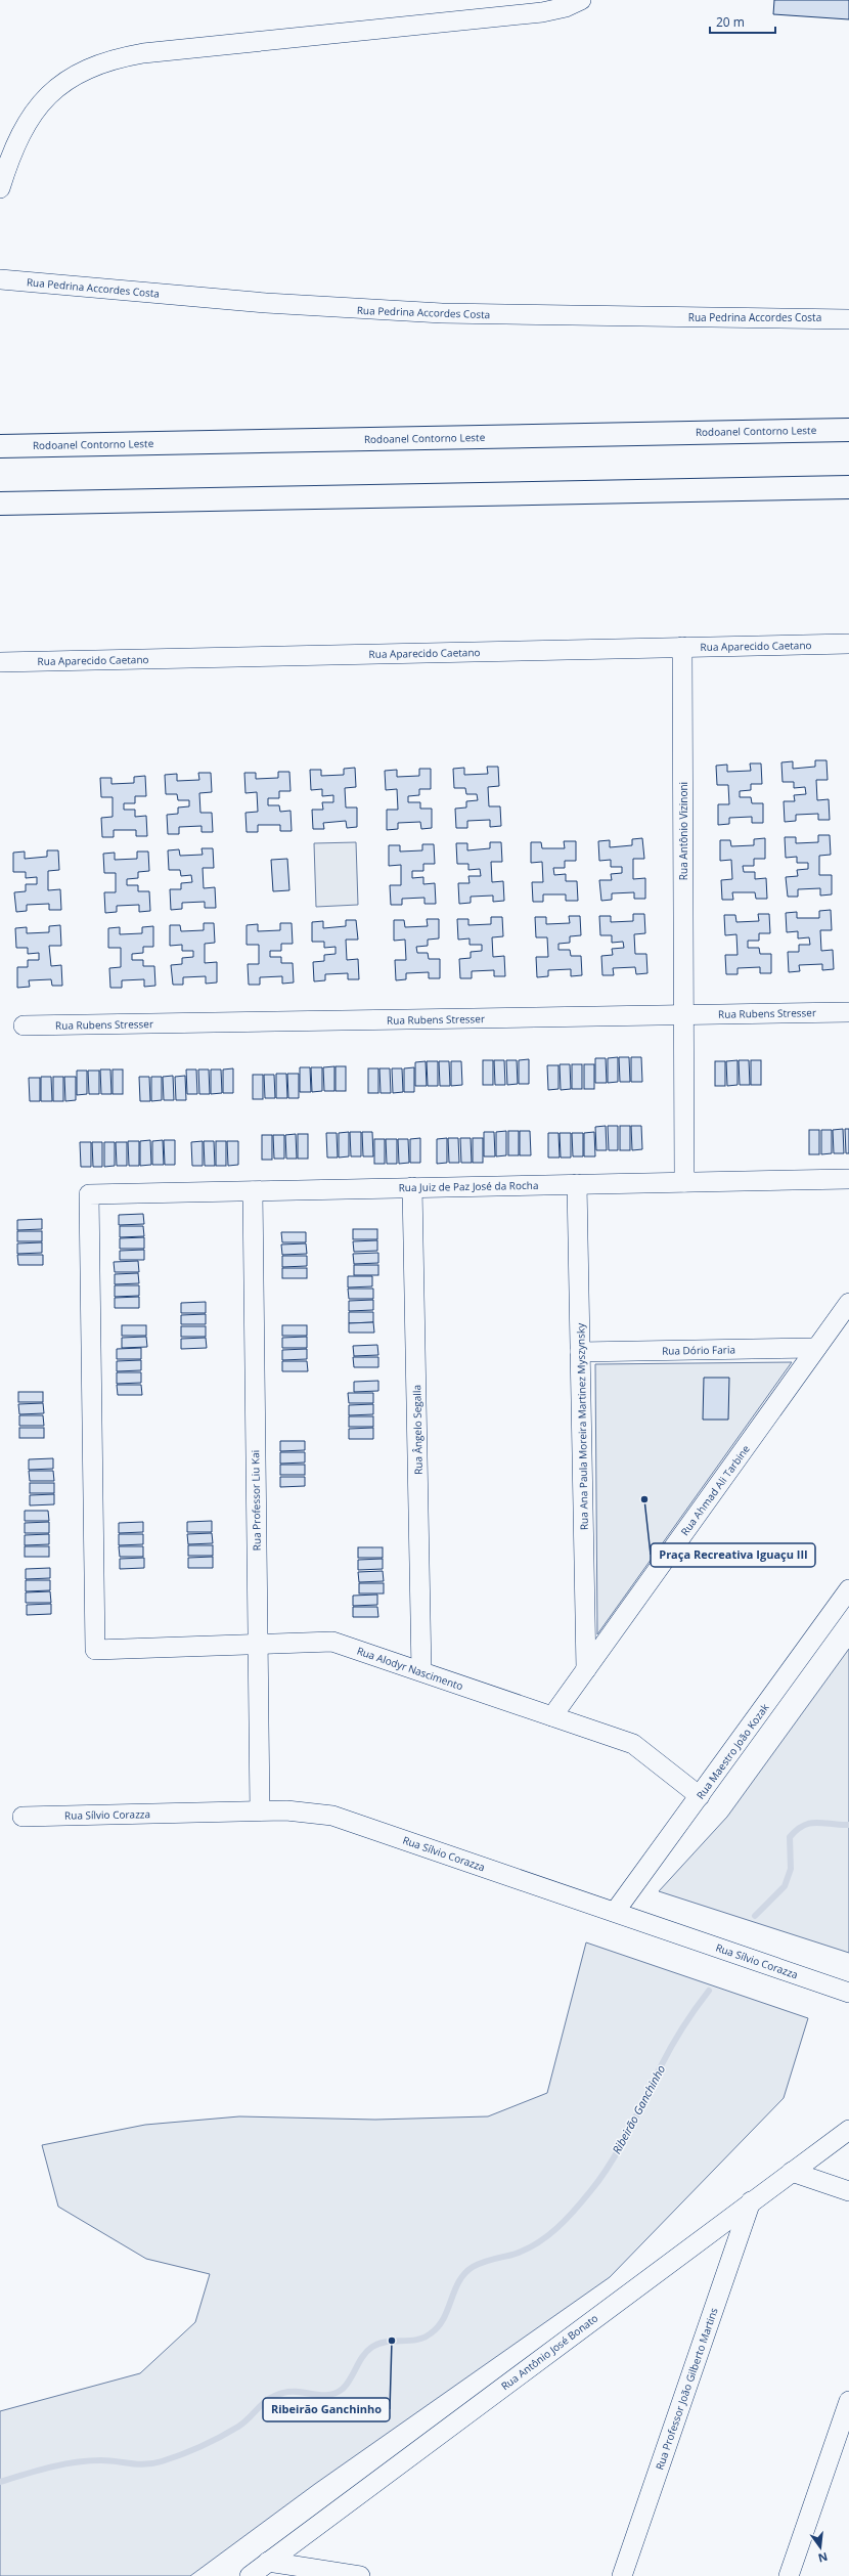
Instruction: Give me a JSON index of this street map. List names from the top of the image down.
{
  "streets": {
    "highway": ["Rodoanel Contorno Leste"],
    "street": [
      "Rua Pedrina Accordes Costa",
      "Rua Aparecido Caetano",
      "Rua Antônio Vizinoni",
      "Rua Rubens Stresser",
      "Rua Juiz de Paz José da Rocha",
      "Rua Dório Faria",
      "Rua Ana Paula Moreira Martinez Myszynsky",
      "Rua Ângelo Segalla",
      "Rua Ahmad Ali Tarbine",
      "Rua Professor Liu Kai",
      "Rua Alodyr Nascimento",
      "Rua Maestro João Kozak",
      "Rua Sílvio Corazza",
      "Rua Antônio José Bonato",
      "Rua Professor João Gilberto Martins"
    ]
  },
  "crossings": [
    ["Rua Aparecido Caetano", "Rua Antônio Vizinoni"],
    ["Rua Antônio Vizinoni", "Rua Rubens Stresser"],
    ["Rua Antônio Vizinoni", "Rua Juiz de Paz José da Rocha"],
    ["Rua Juiz de Paz José da Rocha", "Rua Ana Paula Moreira Martinez Myszynsky"],
    ["Rua Juiz de Paz José da Rocha", "Rua Ângelo Segalla"],
    ["Rua Juiz de Paz José da Rocha", "Rua Professor Liu Kai"],
    ["Rua Juiz de Paz José da Rocha", "Rua Alodyr Nascimento"],
    ["Rua Dório Faria", "Rua Ana Paula Moreira Martinez Myszynsky"],
    ["Rua Dório Faria", "Rua Ahmad Ali Tarbine"],
    ["Rua Ana Paula Moreira Martinez Myszynsky", "Rua Ahmad Ali Tarbine"],
    ["Rua Ângelo Segalla", "Rua Alodyr Nascimento"],
    ["Rua Ahmad Ali Tarbine", "Rua Alodyr Nascimento"],
    ["Rua Professor Liu Kai", "Rua Alodyr Nascimento"],
    ["Rua Professor Liu Kai", "Rua Sílvio Corazza"],
    ["Rua Alodyr Nascimento", "Rua Maestro João Kozak"],
    ["Rua Maestro João Kozak", "Rua Sílvio Corazza"],
    ["Rua Antônio José Bonato", "Rua Professor João Gilberto Martins"]
  ],
  "water": ["Ribeirão Ganchinho"],
  "places": ["Praça Recreativa Iguaçu III", "Ribeirão Ganchinho"],
  "scale_bar": "20 m",
  "north": "bottom"
}
